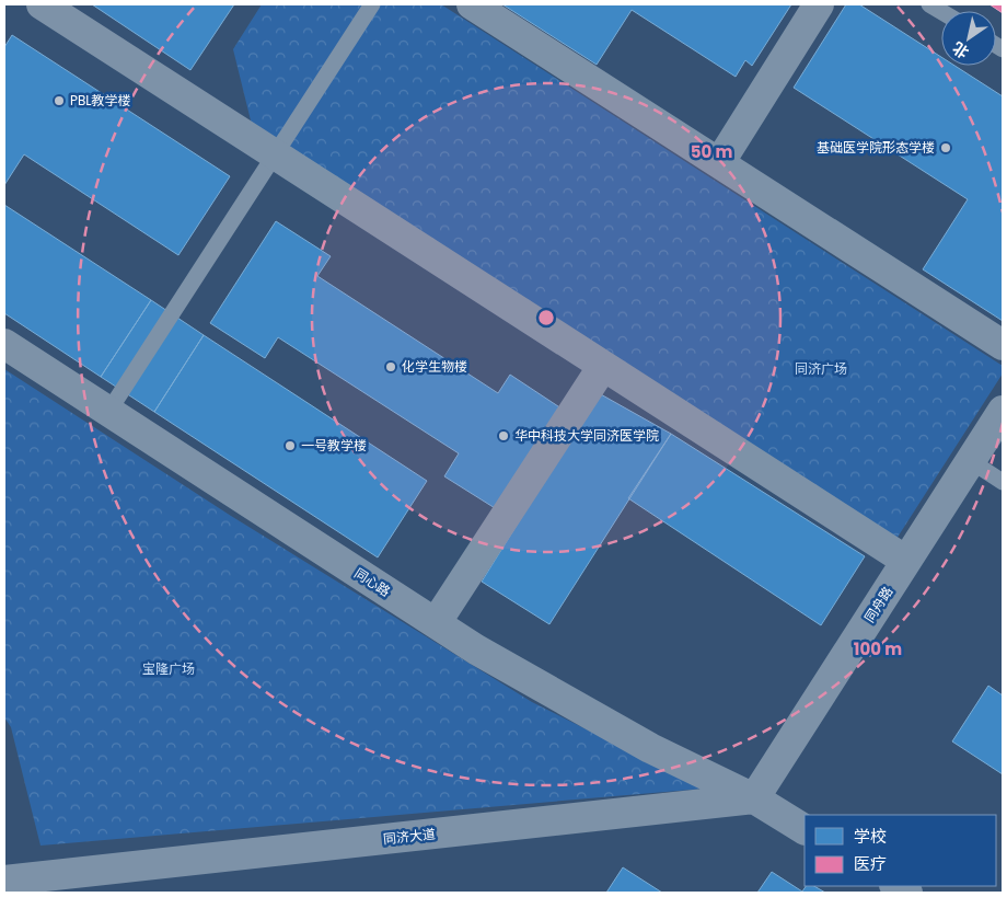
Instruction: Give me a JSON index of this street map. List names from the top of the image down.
{
  "streets": {
    "street": ["同心路", "同舟路", "同济大道"]
  },
  "crossings": [
    ["同心路", "同舟路"],
    ["同心路", "同济大道"],
    ["同舟路", "同济大道"]
  ],
  "parks": ["同济广场", "宝隆广场"],
  "places": [
    "PBL教学楼",
    "基础医学院形态学楼",
    "化学生物楼",
    "华中科技大学同济医学院",
    "一号教学楼"
  ],
  "legend": ["学校", "医疗"],
  "north": "bottom left",
  "rings": ["50 m", "100 m"]
}
